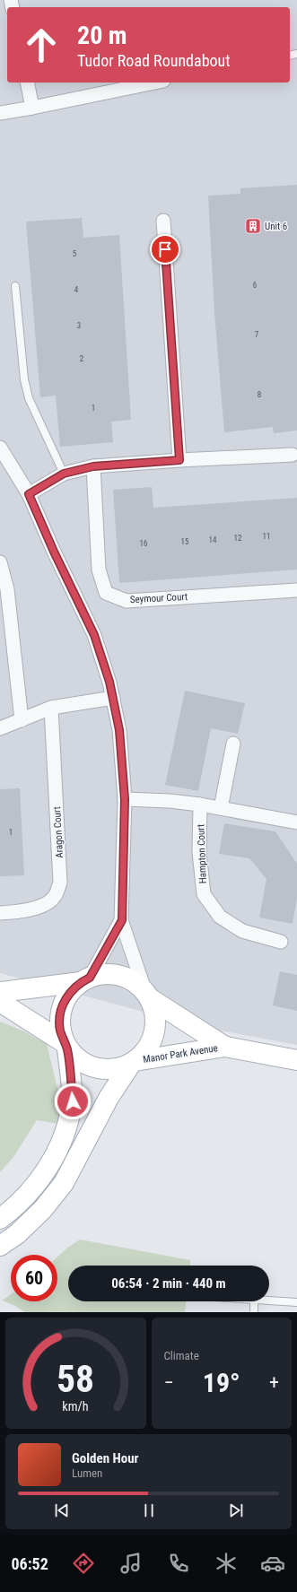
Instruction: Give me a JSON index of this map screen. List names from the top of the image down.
{
  "streets": {
    "street": [
      "Seymour Court",
      "Aragon Court",
      "Hampton Court",
      "Manor Park Avenue"
    ]
  },
  "places": {
    "building": ["Unit 6"]
  },
  "house_numbers": [
    "5",
    "6",
    "4",
    "3",
    "7",
    "2",
    "8",
    "1",
    "11",
    "12",
    "14",
    "15",
    "16",
    "1"
  ],
  "page": {
    "turn": ["20 m", "Tudor Road Roundabout"],
    "limit": "60",
    "trip": "06:54 · 2 min · 440 m",
    "tile": "Climate",
    "heat": ["−", "19°", "+"],
    "song": ["Golden Hour", "Lumen"],
    "tabs": "06:52",
    "gauge": ["58", "km/h"]
  }
}
